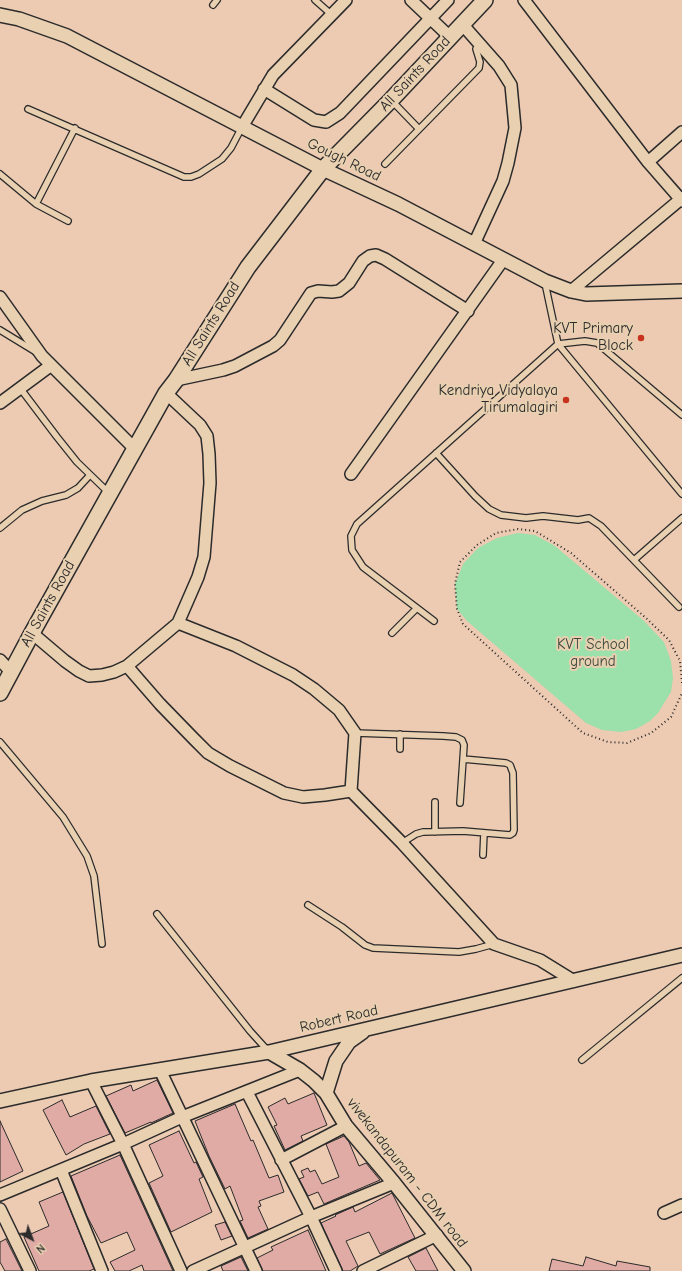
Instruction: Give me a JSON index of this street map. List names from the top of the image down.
{
  "streets": {
    "main road": ["All Saints Road"],
    "street": ["Gough Road", "Robert Road", "vivekandapuram - CDM road"]
  },
  "crossings": [
    ["All Saints Road", "Gough Road"],
    ["Robert Road", "vivekandapuram - CDM road"]
  ],
  "parks": ["KVT School ground"],
  "places": ["KVT Primary Block", "Kendriya Vidyalaya Tirumalagiri"],
  "north": "bottom right"
}
